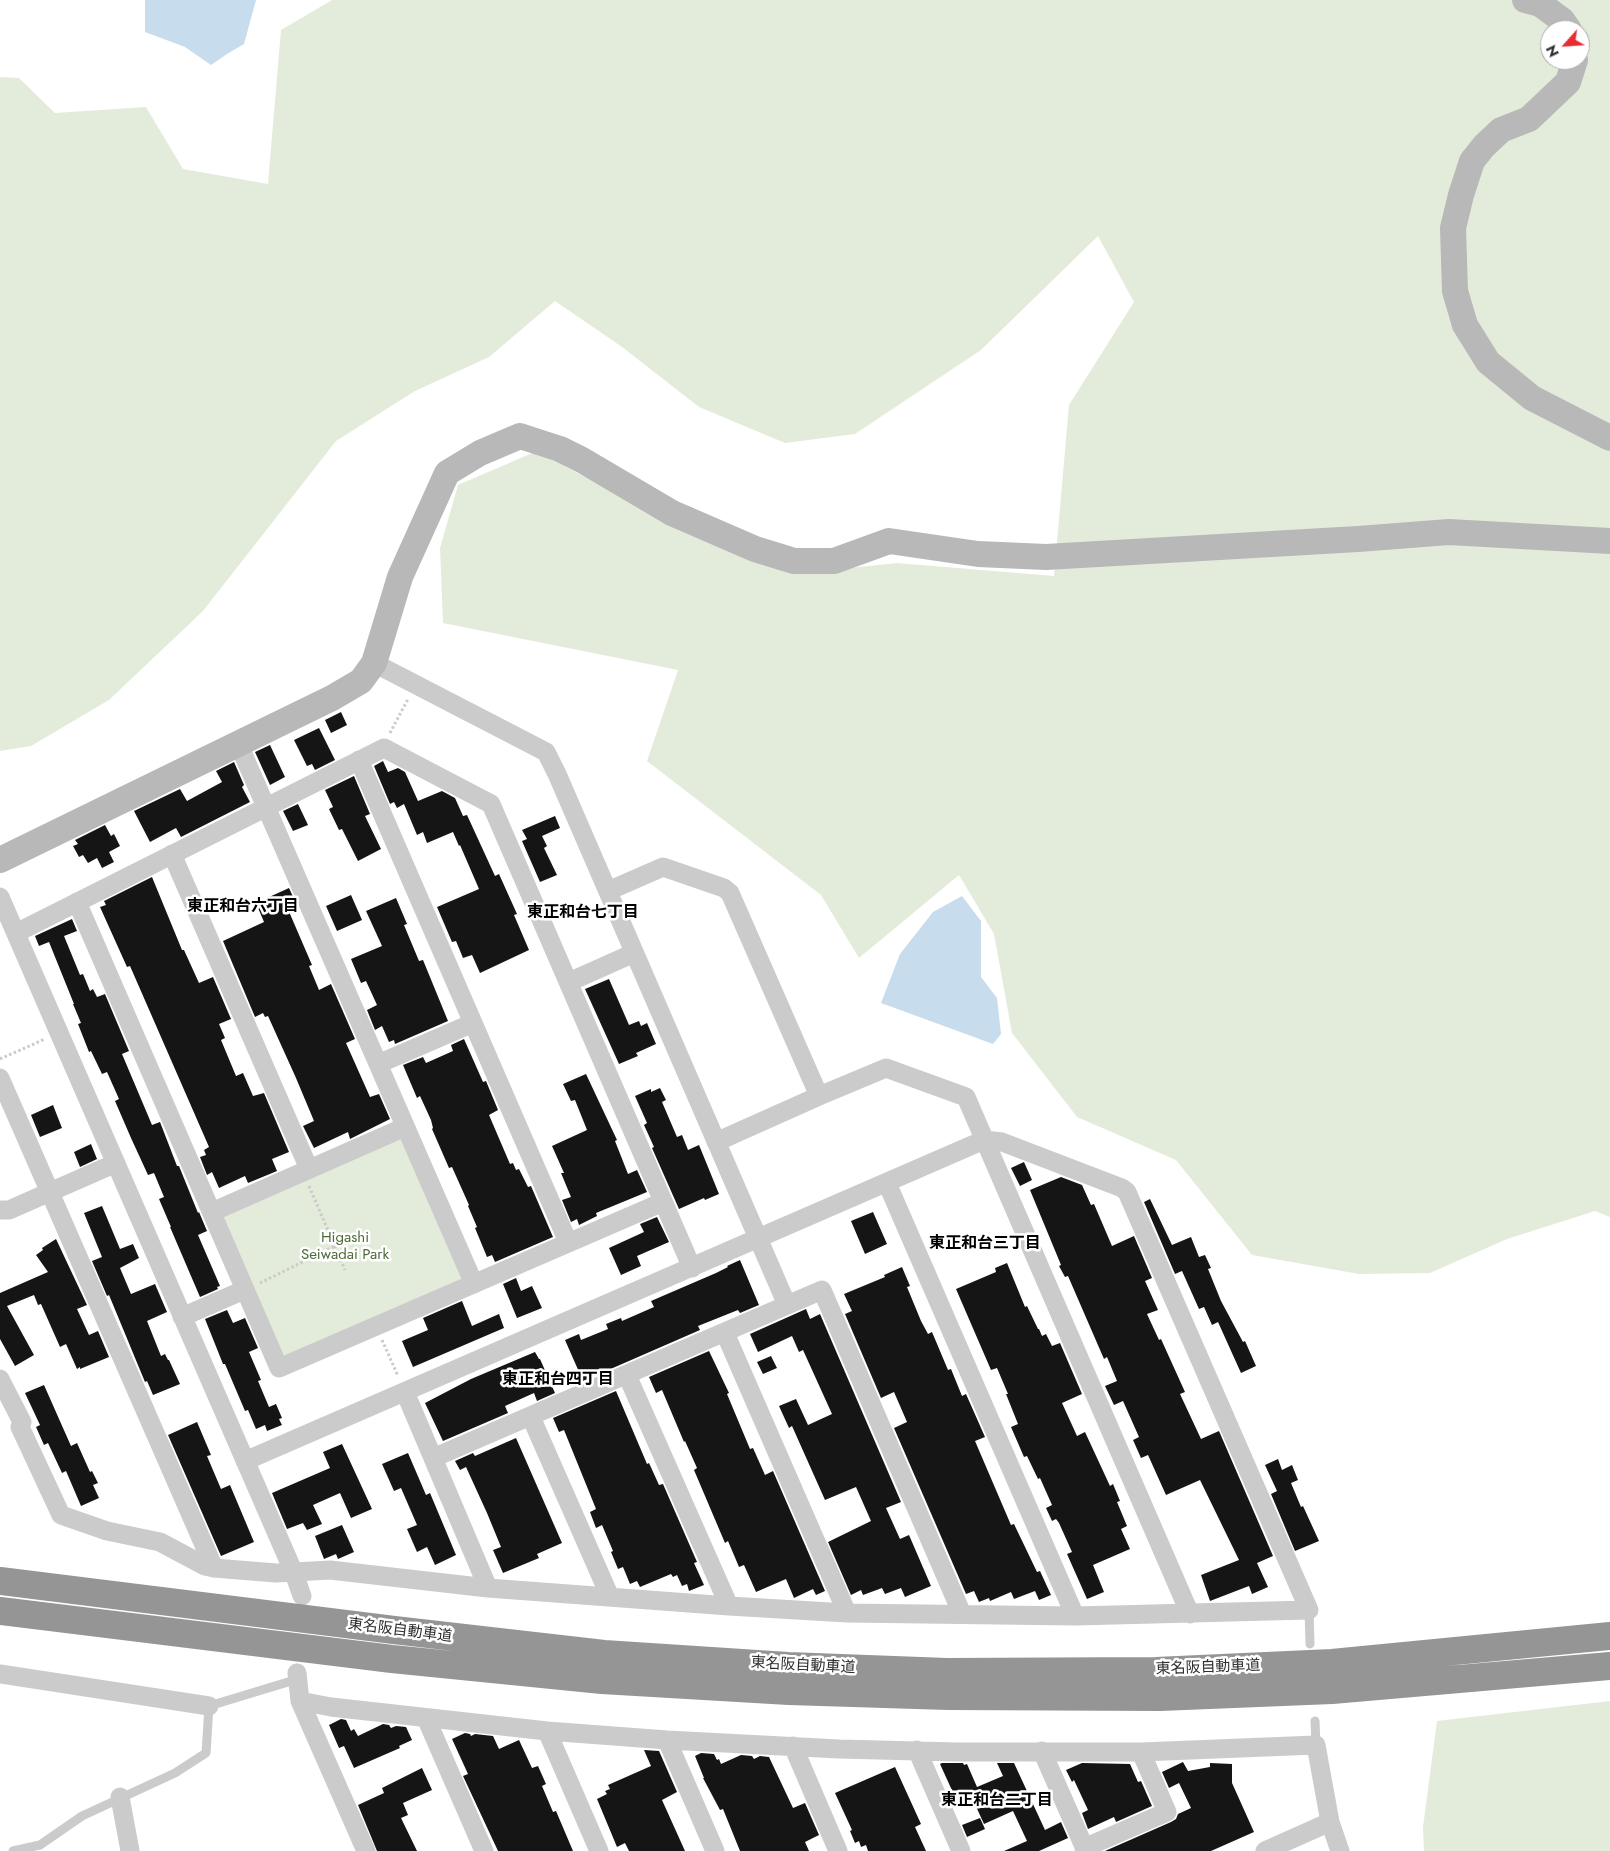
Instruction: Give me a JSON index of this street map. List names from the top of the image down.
{
  "streets": {
    "highway": ["東名阪自動車道"]
  },
  "districts": [
    "東正和台六丁目",
    "東正和台七丁目",
    "東正和台三丁目",
    "東正和台四丁目",
    "東正和台二丁目"
  ],
  "parks": ["Higashi Seiwadai Park"],
  "north": "bottom left"
}
